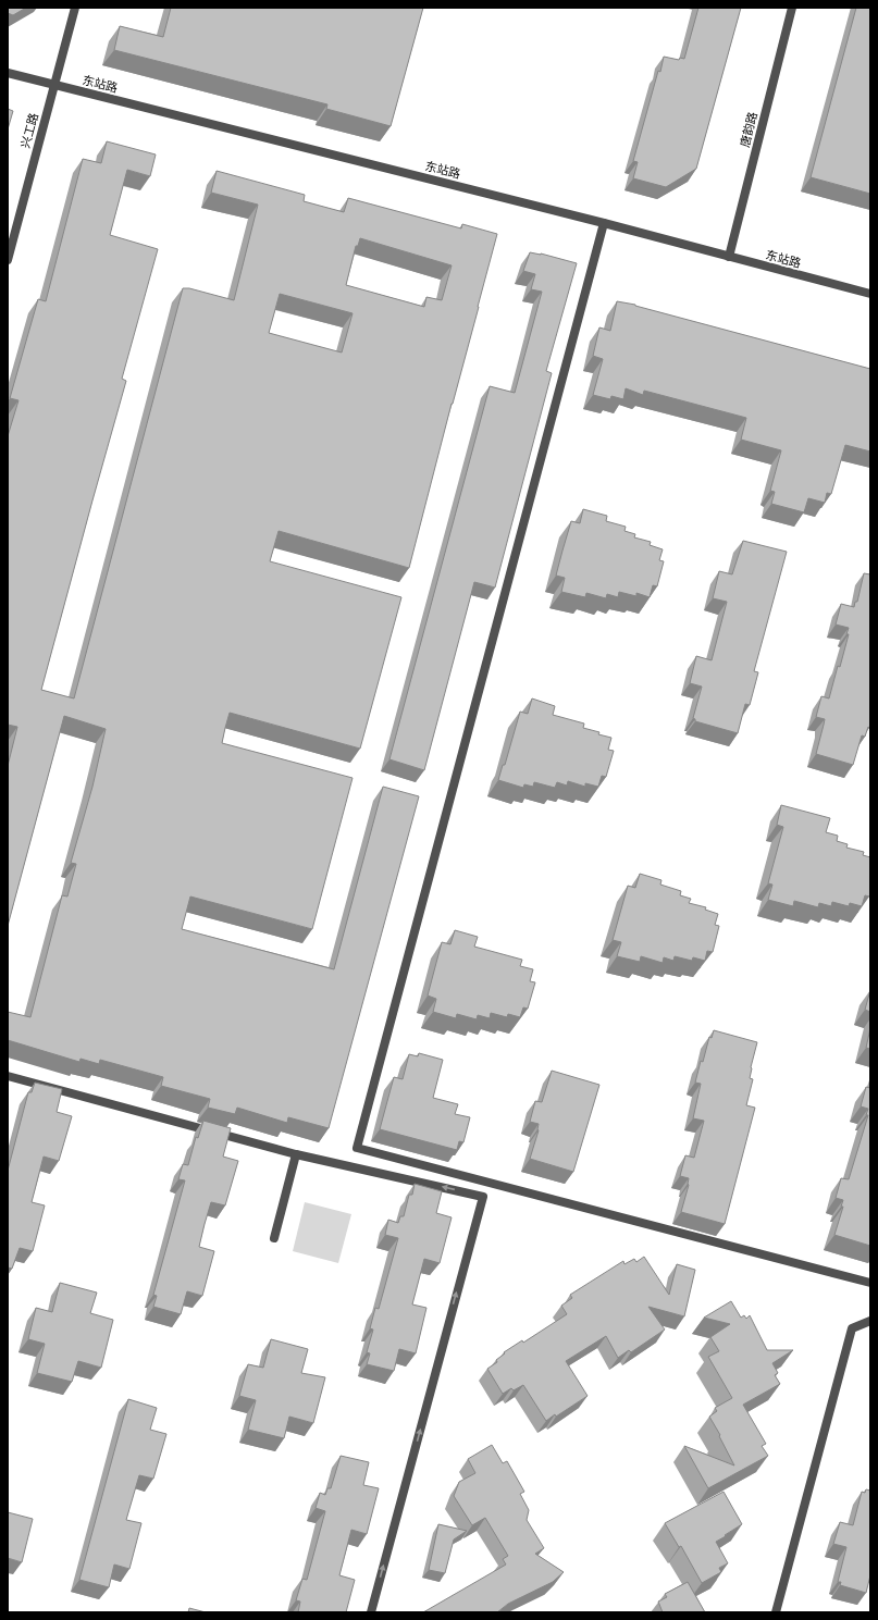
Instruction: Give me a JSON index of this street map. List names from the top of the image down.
{
  "streets": {
    "street": ["东站路", "唐韵路", "兴工路"]
  },
  "crossings": [
    ["东站路", "唐韵路"],
    ["东站路", "兴工路"]
  ]
}
